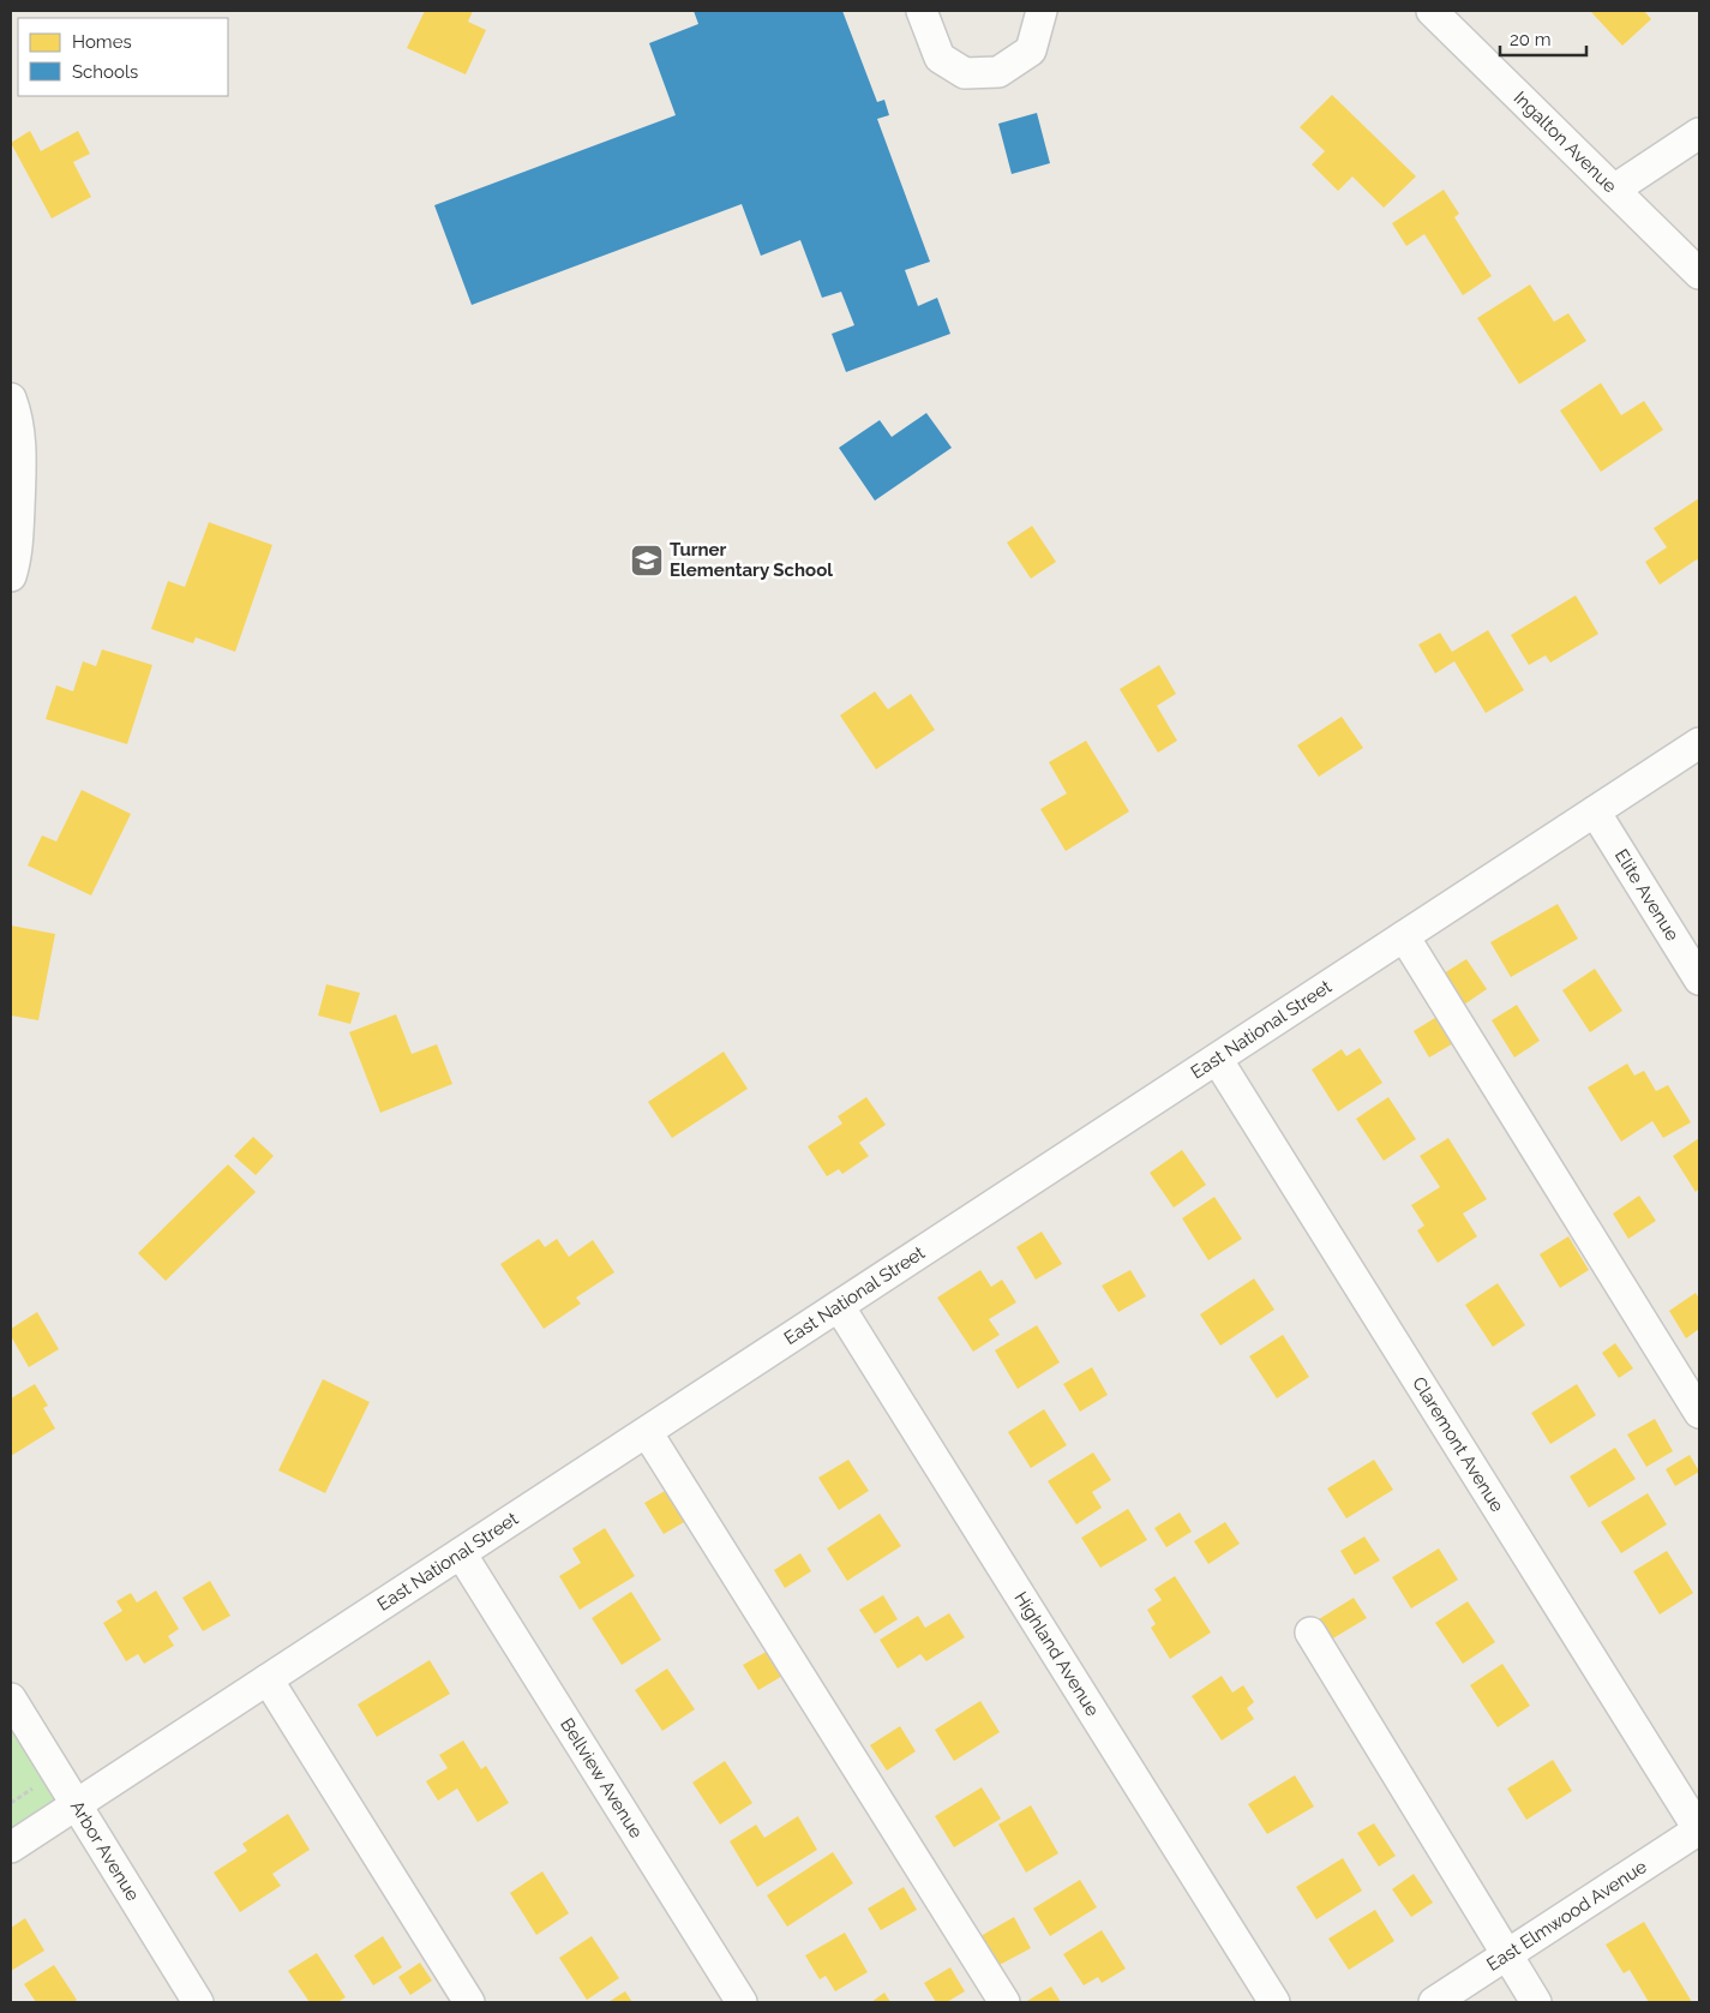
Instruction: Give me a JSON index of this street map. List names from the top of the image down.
{
  "streets": {
    "street": [
      "Ingalton Avenue",
      "Elite Avenue",
      "East National Street",
      "Claremont Avenue",
      "Highland Avenue",
      "Bellview Avenue",
      "Arbor Avenue",
      "East Elmwood Avenue"
    ]
  },
  "crossings": [
    ["Elite Avenue", "East National Street"],
    ["East National Street", "Claremont Avenue"],
    ["East National Street", "Highland Avenue"],
    ["East National Street", "Bellview Avenue"],
    ["East National Street", "Arbor Avenue"],
    ["Claremont Avenue", "East Elmwood Avenue"]
  ],
  "places": {
    "school or university": ["Turner Elementary School"]
  },
  "legend": ["Homes", "Schools"],
  "scale_bar": "20 m"
}
